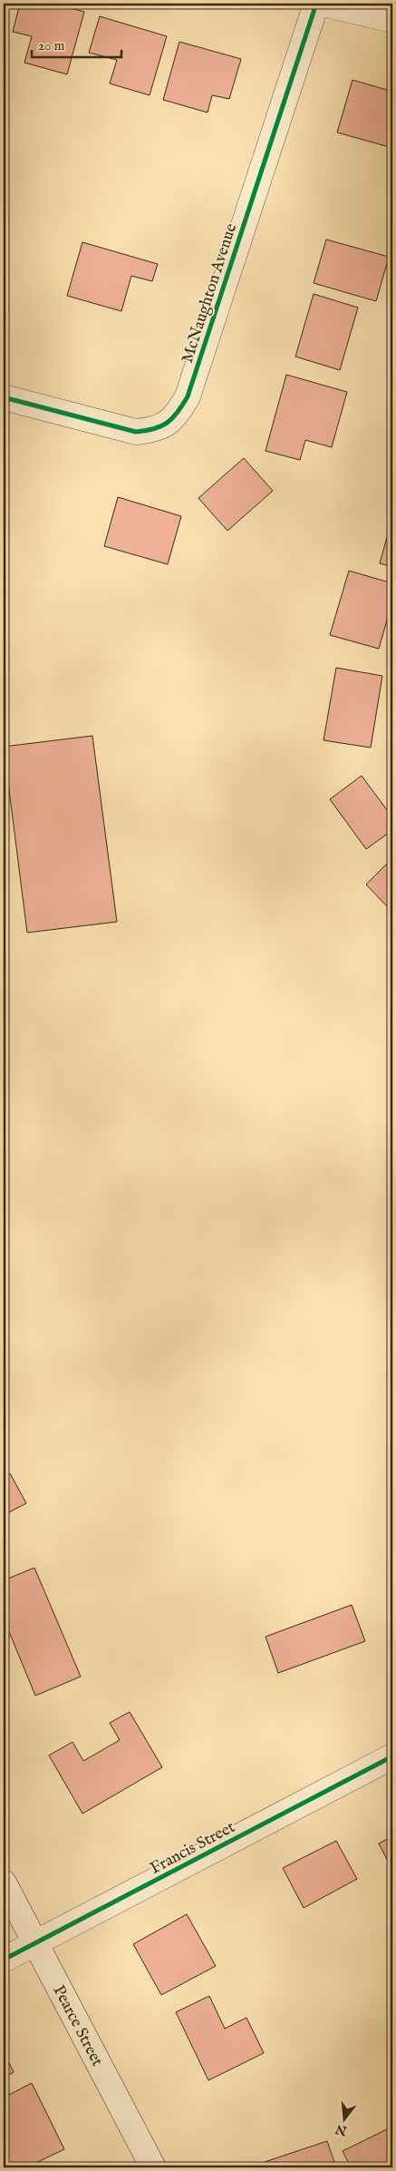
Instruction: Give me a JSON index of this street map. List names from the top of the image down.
{
  "streets": {
    "street": ["McNaughton Avenue", "Francis Street", "Pearce Street"]
  },
  "crossings": [
    ["Francis Street", "Pearce Street"]
  ],
  "scale_bar": "20 m",
  "north": "bottom"
}
